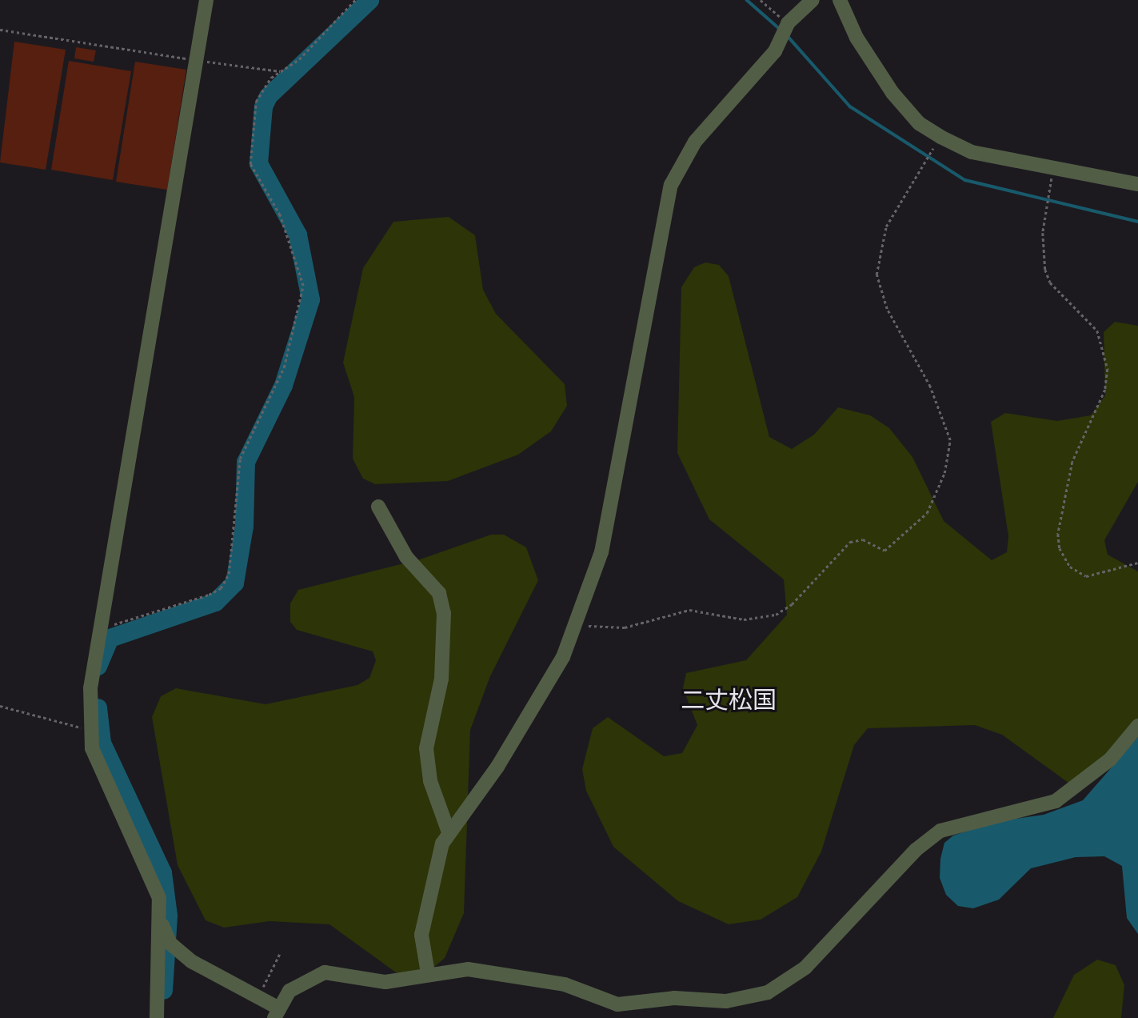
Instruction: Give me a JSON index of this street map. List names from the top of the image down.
{
  "districts": ["二丈松国"]
}
